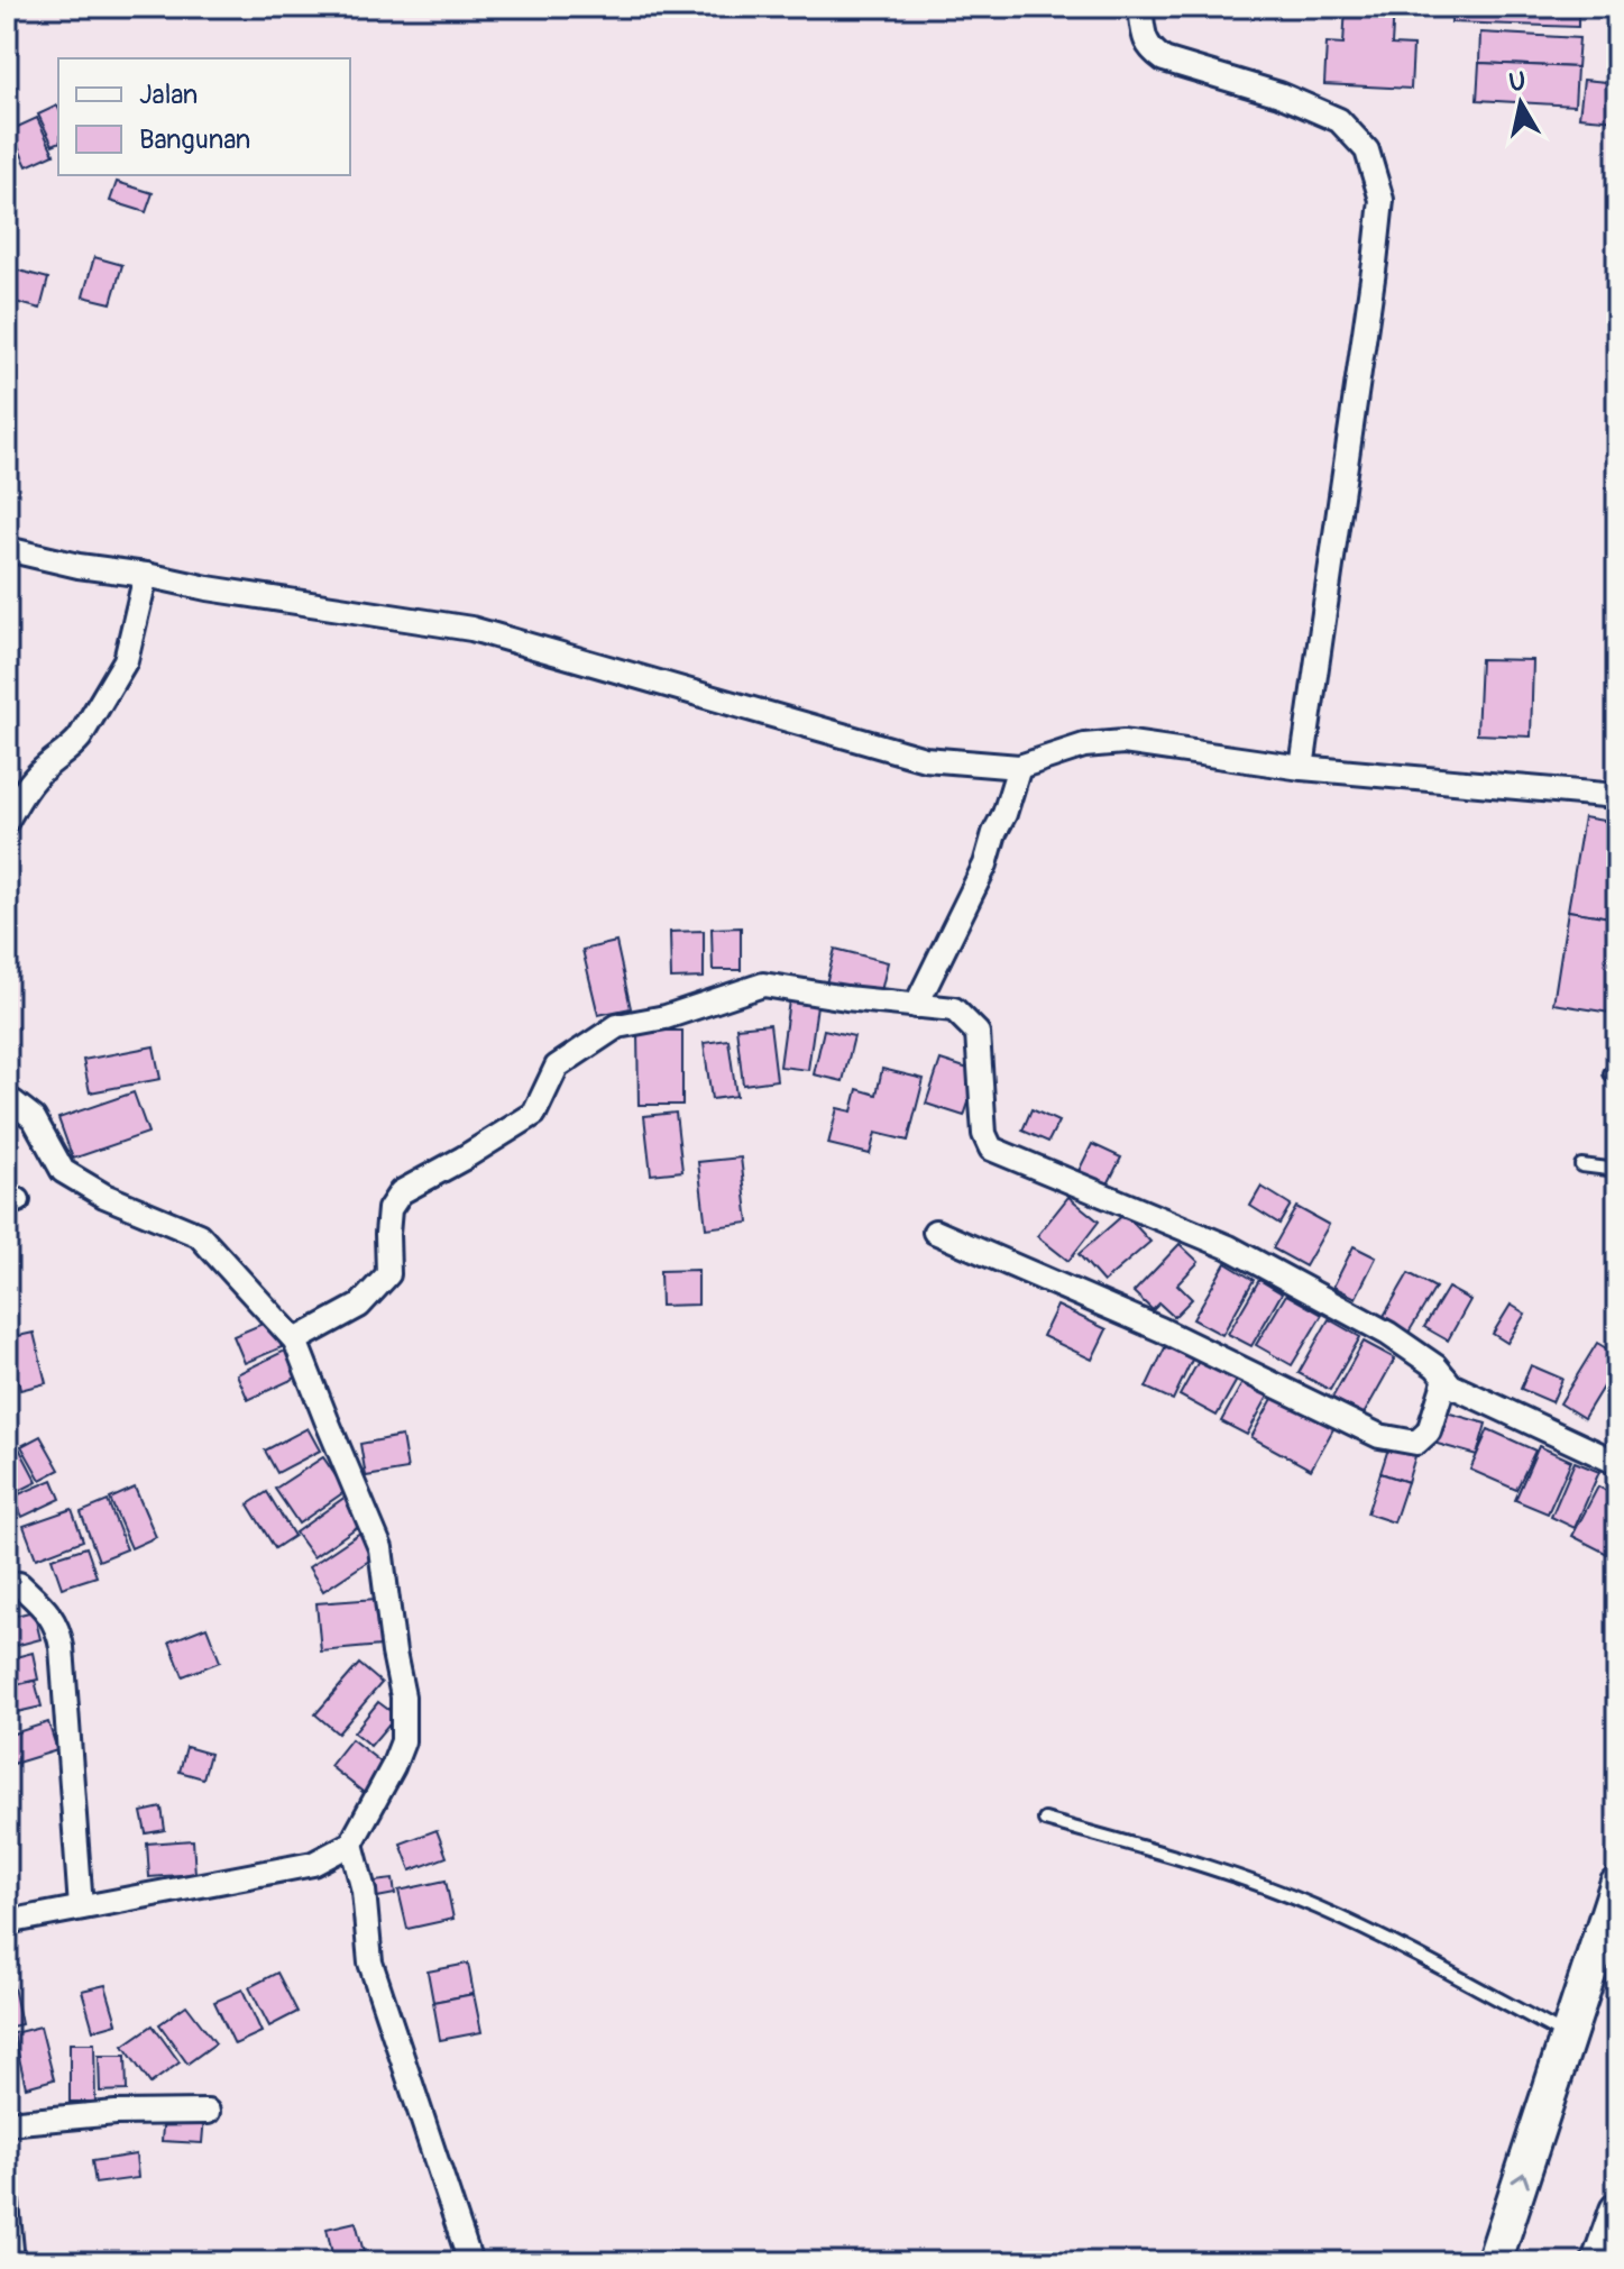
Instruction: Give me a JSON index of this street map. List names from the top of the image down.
{
  "legend": ["Jalan", "Bangunan"],
  "north": "top"
}
